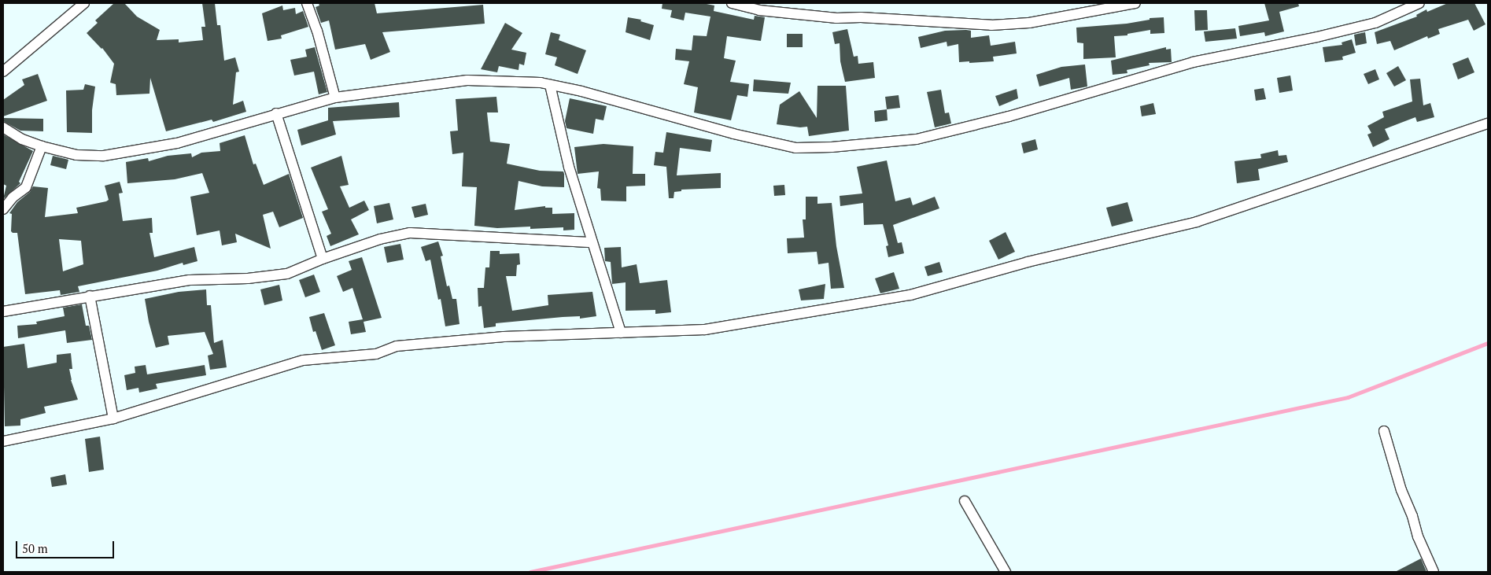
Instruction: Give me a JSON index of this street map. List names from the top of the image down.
{
  "scale_bar": "50 m"
}
